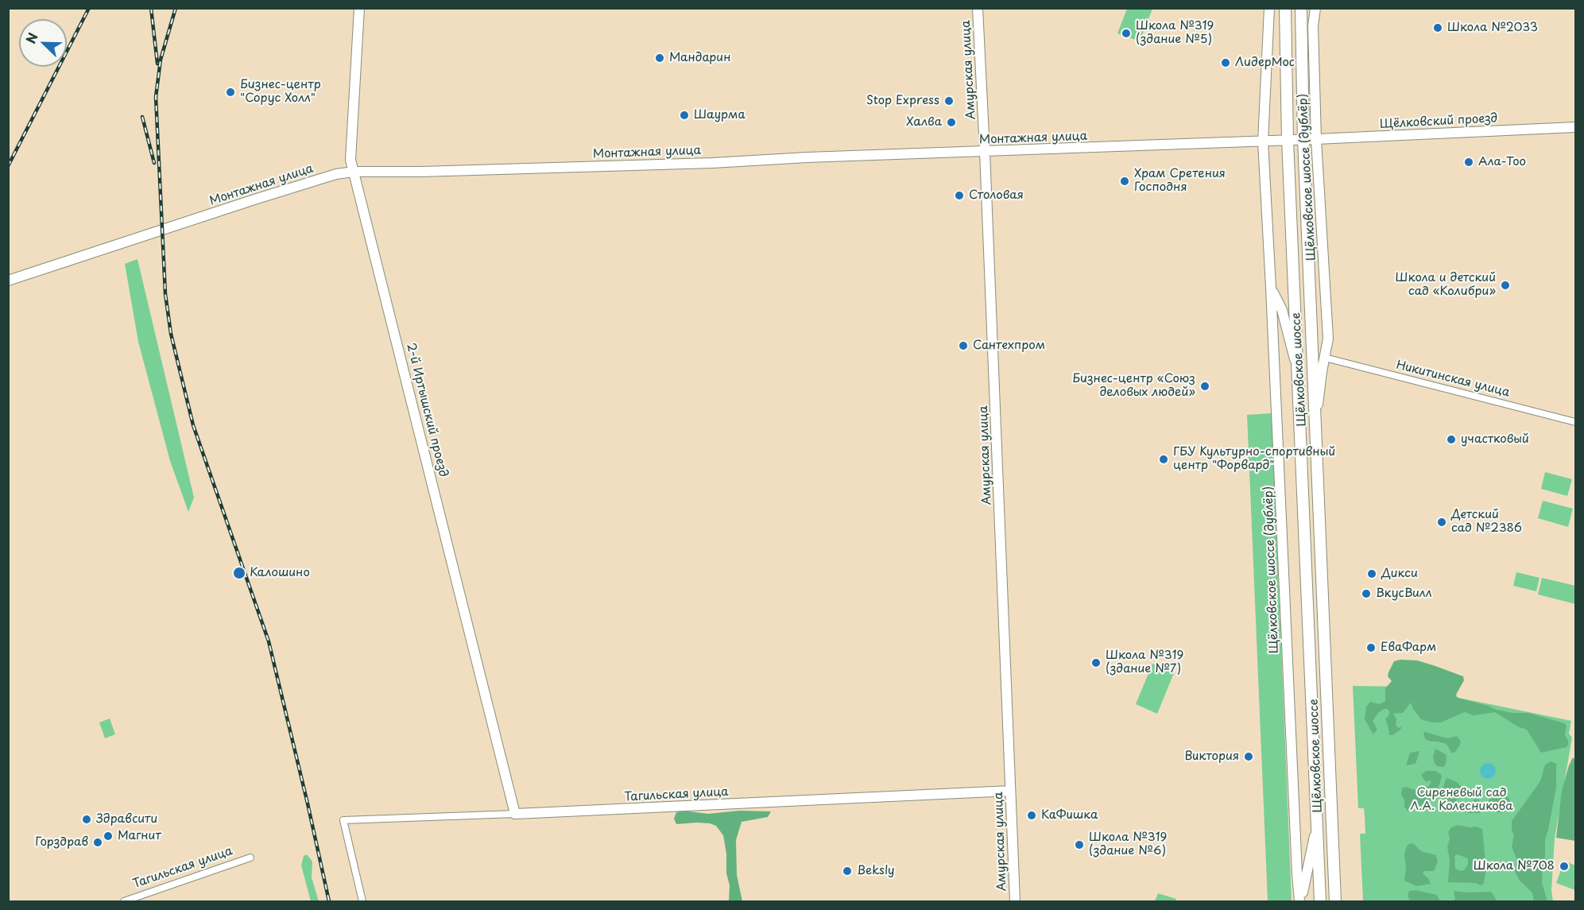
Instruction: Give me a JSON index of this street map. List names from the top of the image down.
{
  "streets": {
    "main road": ["Щёлковское шоссе"],
    "street": [
      "Амурская улица",
      "Щёлковский проезд",
      "Монтажная улица",
      "Щёлковское шоссе (дублёр)",
      "Никитинская улица",
      "2-й Иртышский проезд",
      "Тагильская улица"
    ]
  },
  "crossings": [
    ["Амурская улица", "Монтажная улица"],
    ["Амурская улица", "Тагильская улица"],
    ["Щёлковский проезд", "Монтажная улица"],
    ["Щёлковский проезд", "Щёлковское шоссе (дублёр)"],
    ["Щёлковский проезд", "Щёлковское шоссе"],
    ["Монтажная улица", "Щёлковское шоссе (дублёр)"],
    ["Монтажная улица", "Щёлковское шоссе"],
    ["Монтажная улица", "2-й Иртышский проезд"],
    ["Щёлковское шоссе (дублёр)", "Щёлковское шоссе"],
    ["Щёлковское шоссе (дублёр)", "Никитинская улица"],
    ["2-й Иртышский проезд", "Тагильская улица"]
  ],
  "parks": ["Сиреневый сад Л.А. Колесникова"],
  "places": [
    "Школа №2033",
    "Школа №319 (здание №5)",
    "Мандарин",
    "ЛидерМос",
    "Бизнес-центр \"Сорус Холл\"",
    "Stop Express",
    "Шаурма",
    "Халва",
    "Ала-Тоо",
    "Храм Сретения Господня",
    "Столовая",
    "Школа и детский сад «Колибри»",
    "Сантехпром",
    "Бизнес-центр «Союз деловых людей»",
    "участковый",
    "ГБУ Культурно-спортивный центр \"Форвард\"",
    "Детский сад №2386",
    "Калошино",
    "Дикси",
    "ВкусВилл",
    "ЕваФарм",
    "Школа №319 (здание №7)",
    "Виктория",
    "КаФишка",
    "Здравсити",
    "Магнит",
    "Горздрав",
    "Школа №319 (здание №6)",
    "Школа №708",
    "Beksly"
  ],
  "north": "top left"
}
